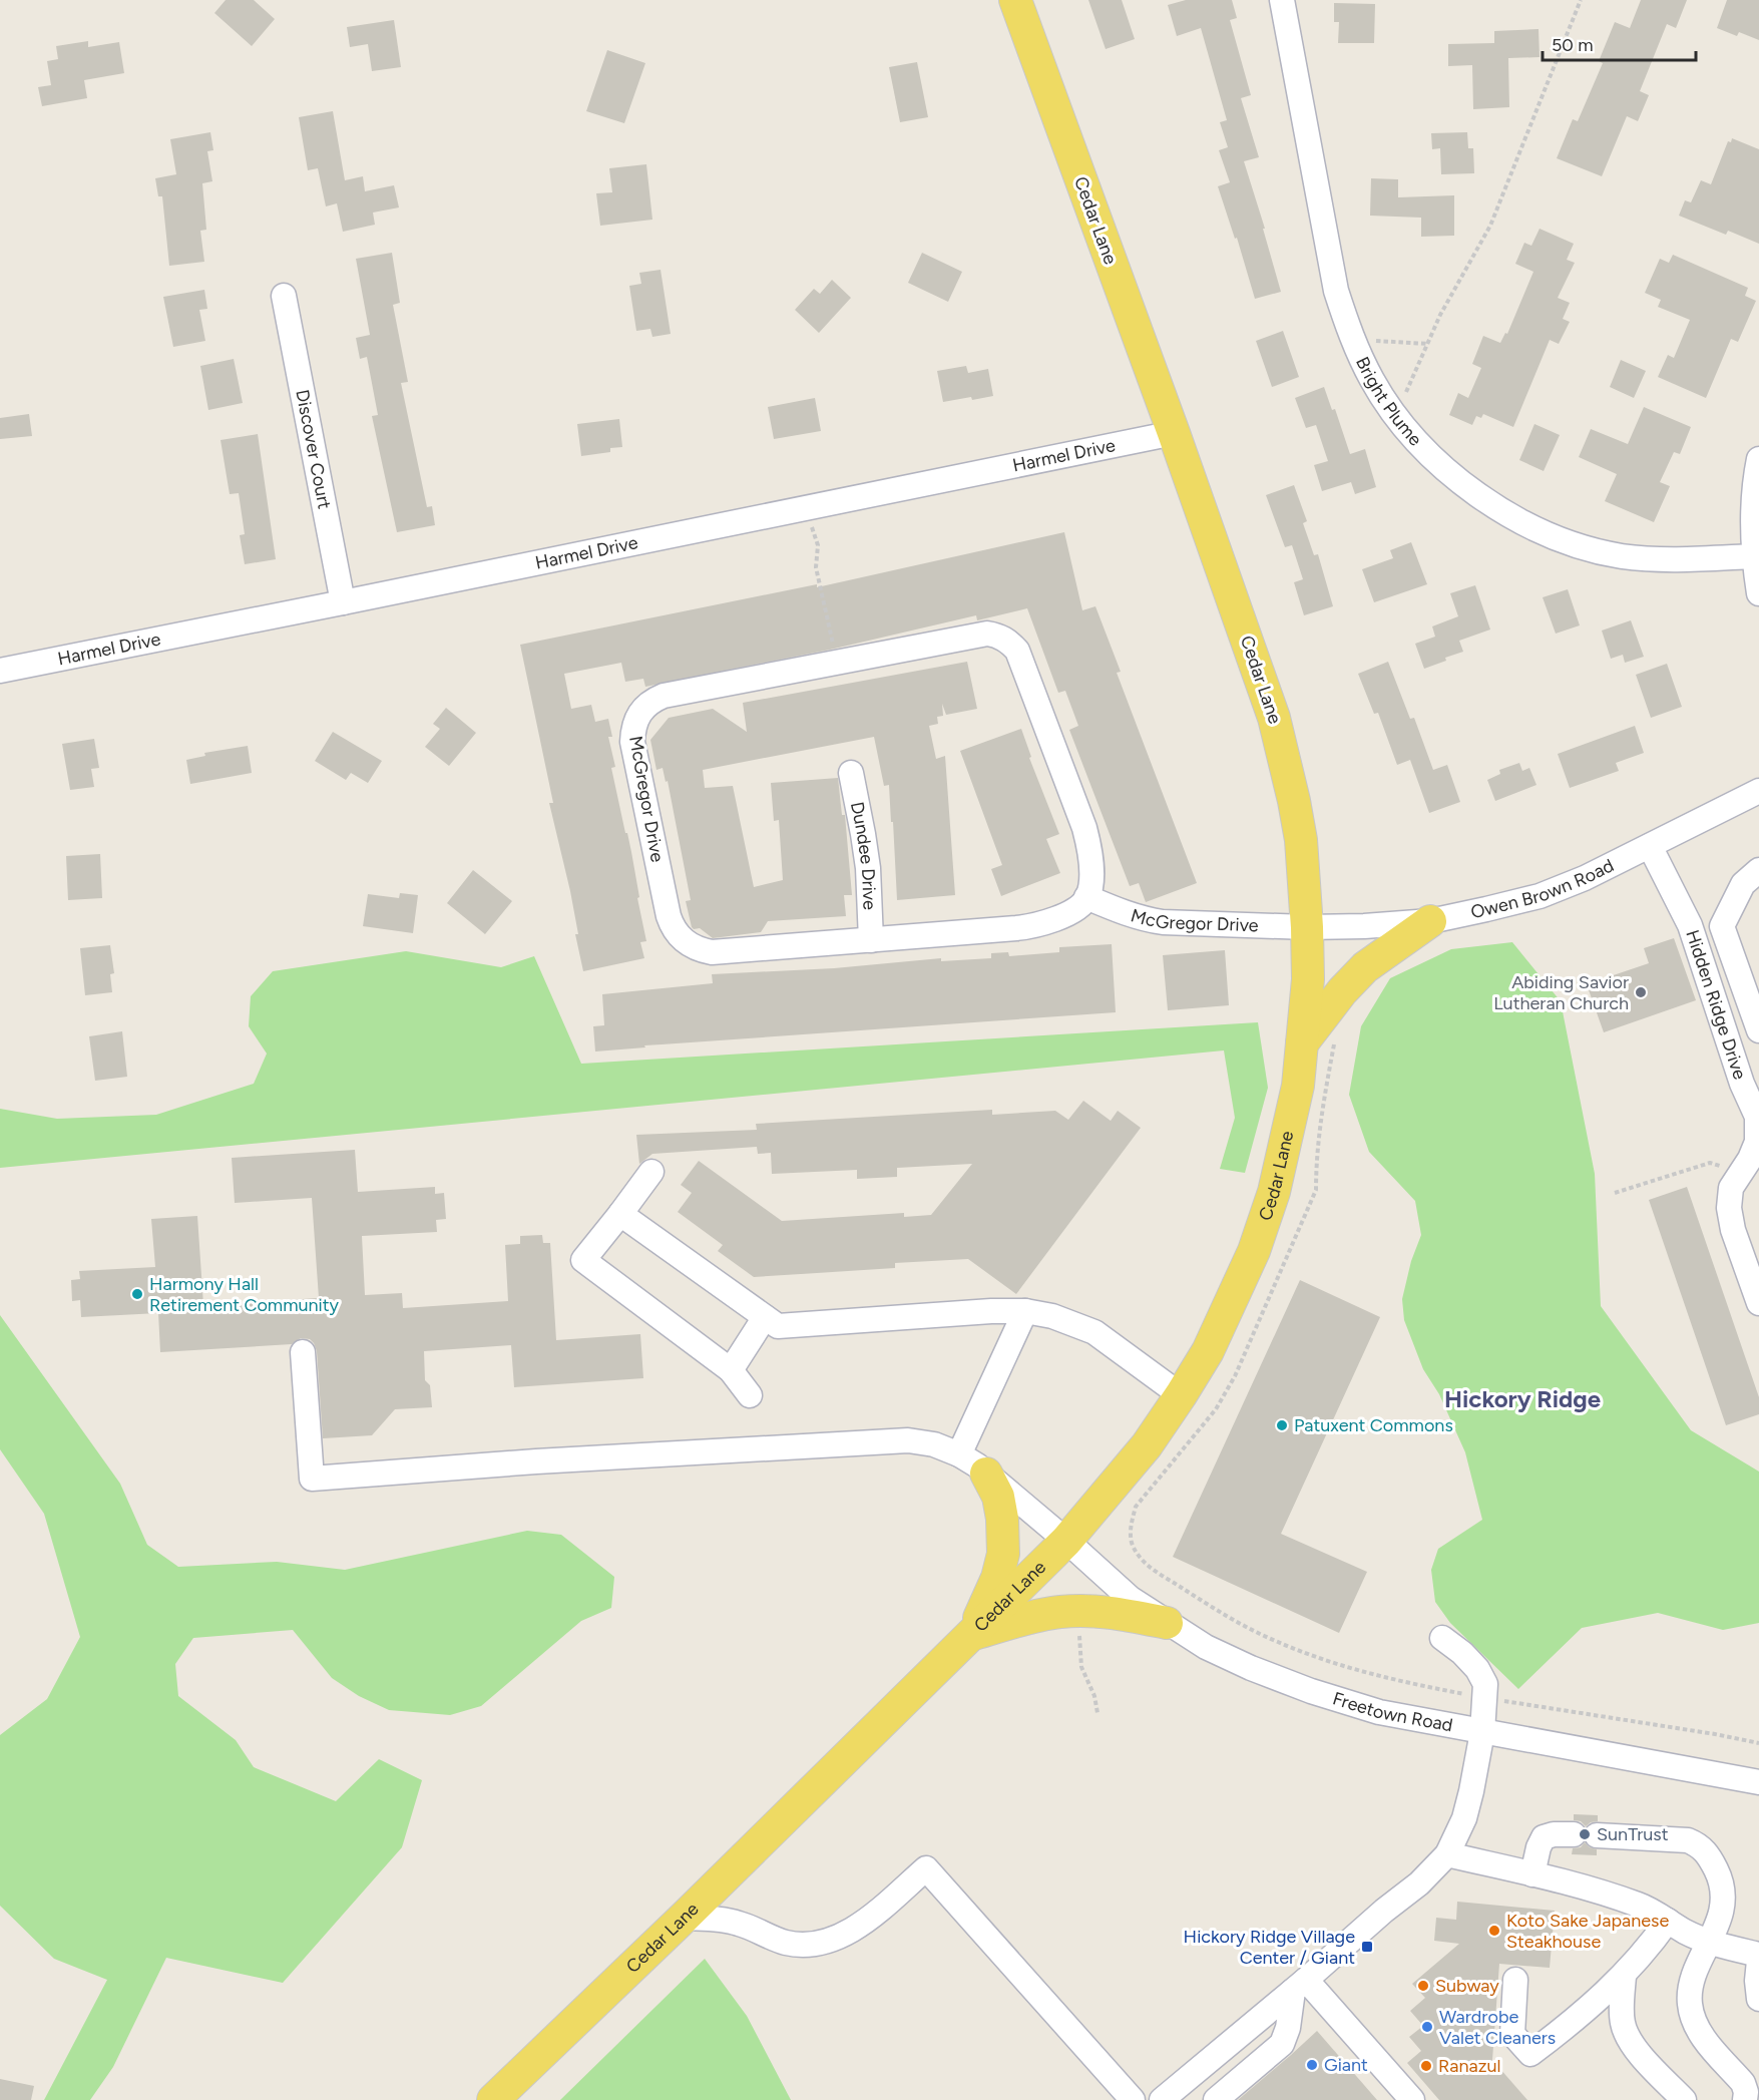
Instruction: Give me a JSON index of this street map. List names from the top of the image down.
{
  "streets": {
    "main road": ["Cedar Lane"],
    "street": [
      "Bright Plume",
      "Discover Court",
      "Harmel Drive",
      "McGregor Drive",
      "Dundee Drive",
      "Owen Brown Road",
      "Hidden Ridge Drive",
      "Freetown Road"
    ]
  },
  "crossings": [
    ["Cedar Lane", "Harmel Drive"],
    ["Cedar Lane", "McGregor Drive"],
    ["Cedar Lane", "Owen Brown Road"],
    ["Cedar Lane", "Freetown Road"],
    ["Discover Court", "Harmel Drive"],
    ["McGregor Drive", "Dundee Drive"],
    ["McGregor Drive", "Owen Brown Road"],
    ["Owen Brown Road", "Hidden Ridge Drive"]
  ],
  "districts": ["Hickory Ridge"],
  "places": {
    "other": [
      "Abiding Savior Lutheran Church",
      "Harmony Hall Retirement Community",
      "Patuxent Commons",
      "SunTrust",
      "Koto Sake Japanese Steakhouse",
      "Subway",
      "Wardrobe Valet Cleaners",
      "Giant",
      "Ranazul"
    ],
    "transit": ["Hickory Ridge Village Center / Giant"]
  },
  "scale_bar": "50 m"
}
